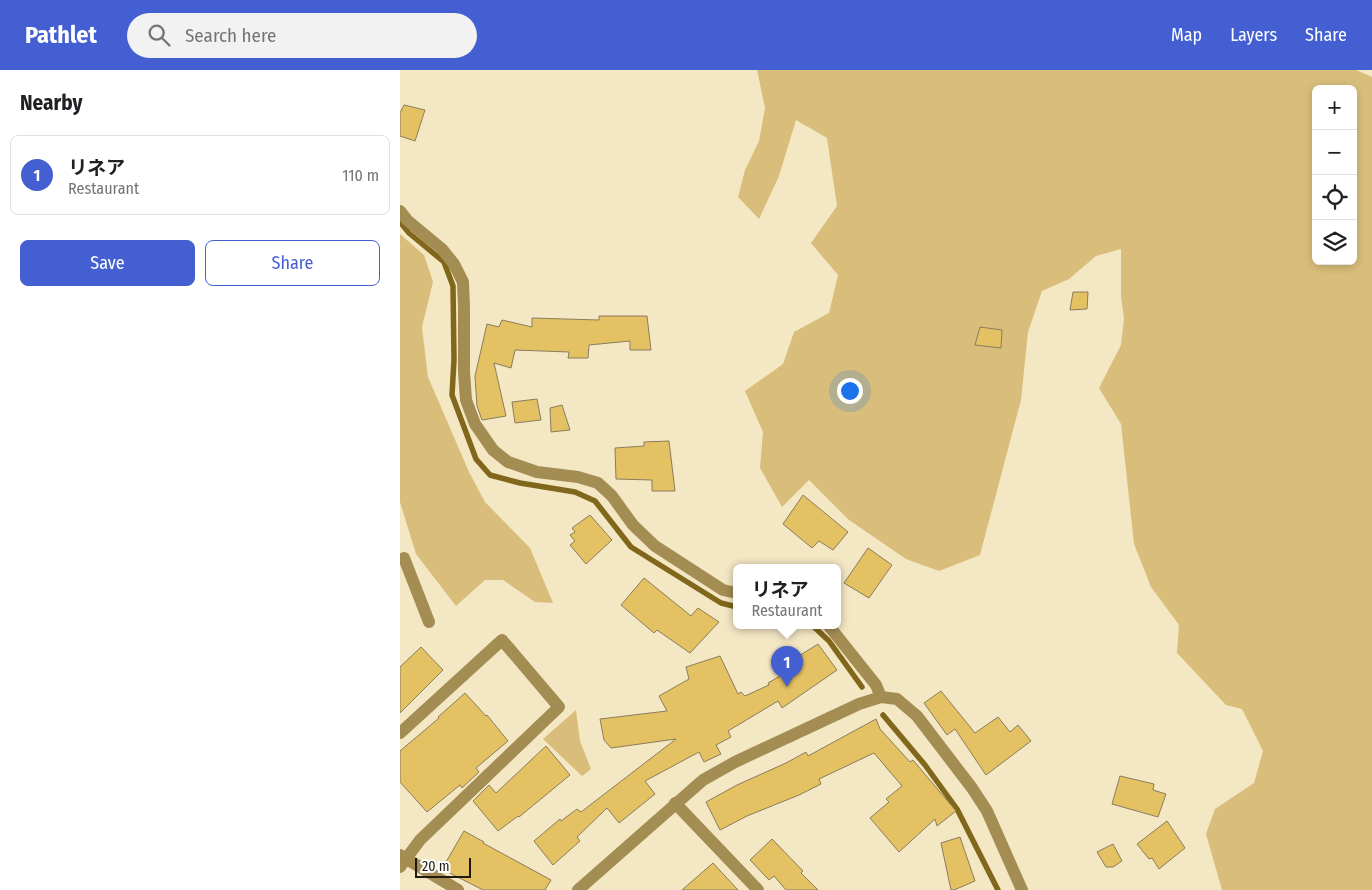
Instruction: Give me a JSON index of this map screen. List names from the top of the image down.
{
  "scale_bar": "20 m",
  "page": {
    "header": "Pathlet",
    "search": "Search here",
    "nav": ["Map", "Layers", "Share"],
    "heading": "Nearby",
    "map_buttons": ["+", "−"],
    "list": [
      {
        "mark": "1",
        "name": "リネア",
        "note": "Restaurant",
        "value": "110 m"
      }
    ],
    "buttons": ["Save", "Share"],
    "popup": ["リネア", "Restaurant"],
    "pins": "1",
    "scale": "20 m"
  }
}
